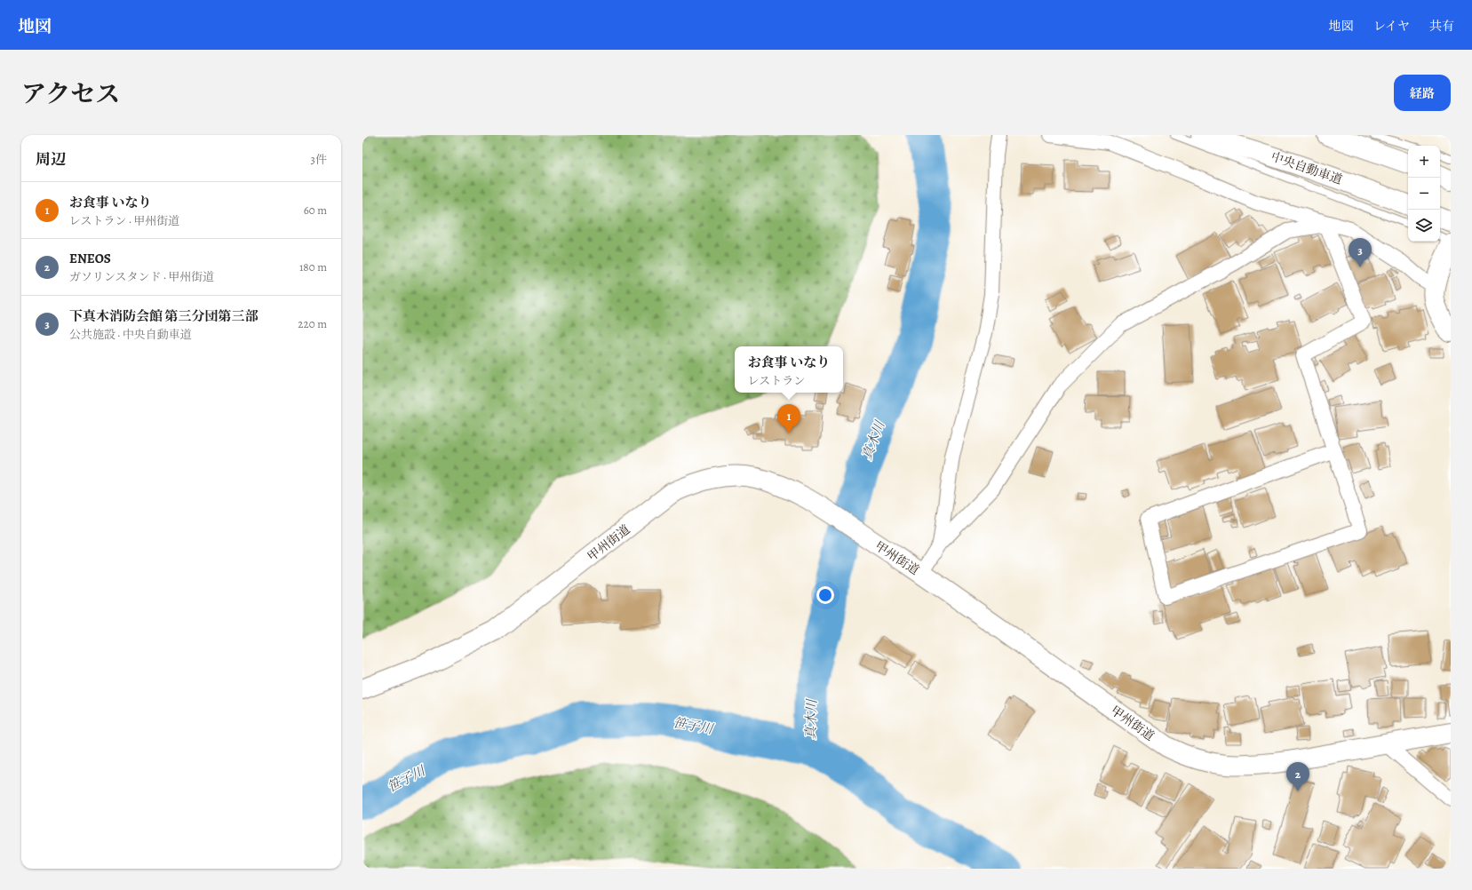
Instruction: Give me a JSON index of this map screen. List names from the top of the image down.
{
  "streets": {
    "main road": ["中央自動車道", "甲州街道"]
  },
  "water": ["真木川", "笹子川"],
  "page": {
    "header": "地図",
    "nav": ["地図", "レイヤ", "共有"],
    "title": "アクセス",
    "buttons": "経路",
    "heading": ["周辺", "3件"],
    "map_buttons": ["+", "−"],
    "list": [
      {
        "mark": "1",
        "name": "お食事 いなり",
        "note": "レストラン · 甲州街道",
        "value": "60 m"
      },
      {
        "mark": "2",
        "name": "ENEOS",
        "note": "ガソリンスタンド · 甲州街道",
        "value": "180 m"
      },
      {
        "mark": "3",
        "name": "下真木消防会館 第三分団第三部",
        "note": "公共施設 · 中央自動車道",
        "value": "220 m"
      }
    ],
    "pins": ["3", "1", "2"],
    "popup": ["お食事 いなり", "レストラン"]
  }
}
